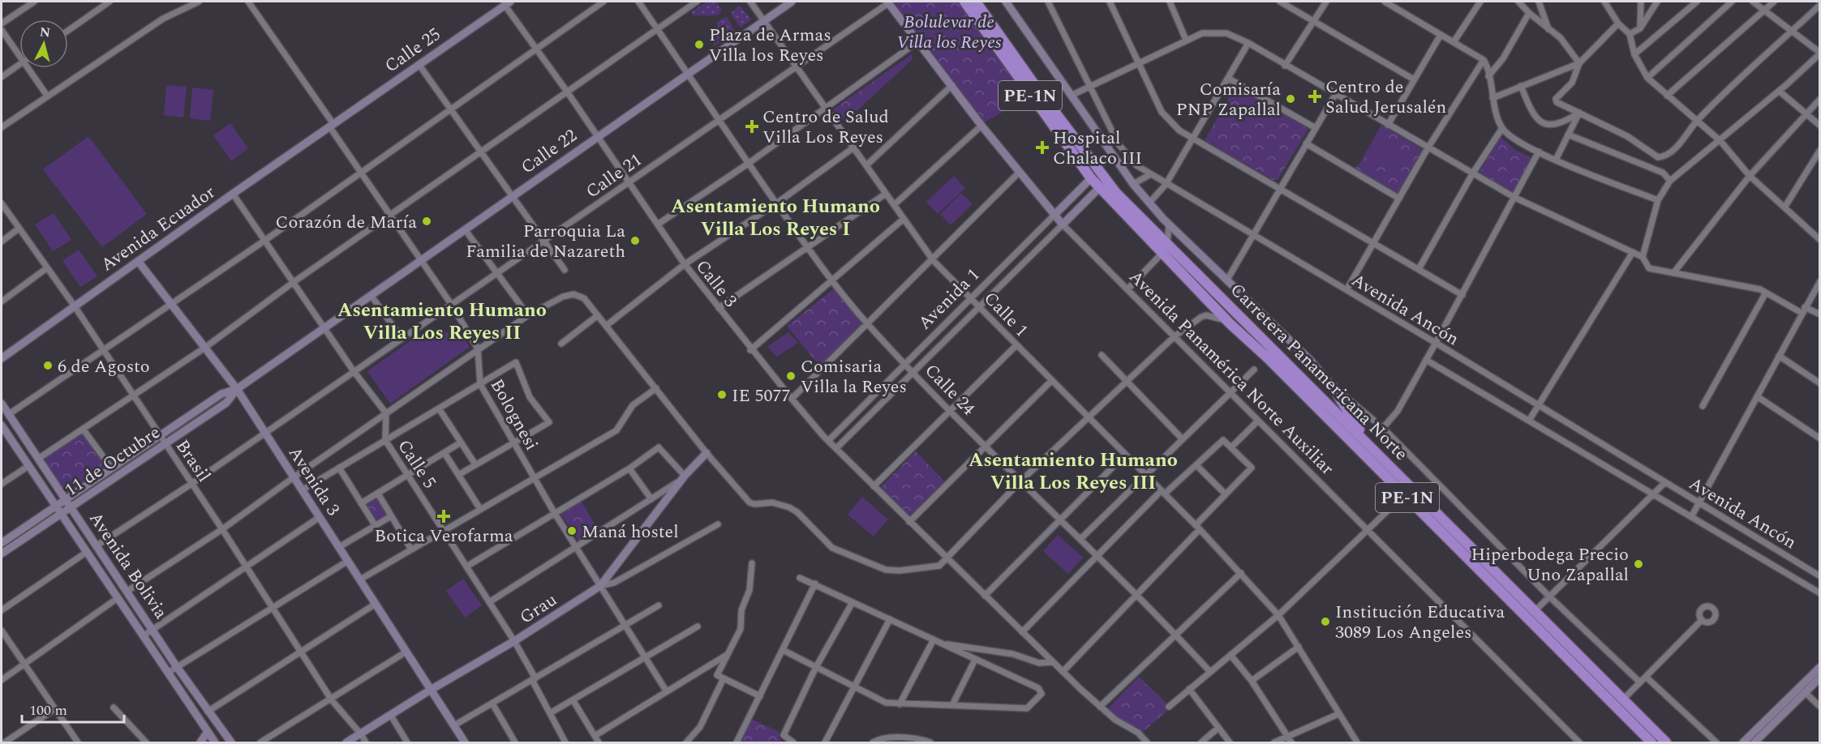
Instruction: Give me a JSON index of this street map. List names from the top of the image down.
{
  "streets": {
    "highway": ["PE-1N", "Carretera Panamericana Norte"],
    "street": [
      "Calle 25",
      "Calle 22",
      "Calle 21",
      "Avenida Ecuador",
      "Calle 3",
      "Avenida 1",
      "Avenida Ancón",
      "Calle 1",
      "Avenida Panamérica Norte Auxiliar",
      "Calle 24",
      "Bolognesi",
      "11 de Octubre",
      "Brasil",
      "Calle 5",
      "Avenida 3",
      "Avenida Bolivia",
      "Grau"
    ]
  },
  "crossings": [
    ["Calle 25", "Avenida Ecuador"],
    ["Calle 25", "Calle 3"],
    ["Calle 25", "Bolognesi"],
    ["Calle 22", "Calle 3"],
    ["Calle 22", "Calle 1"],
    ["Calle 22", "Calle 24"],
    ["Calle 22", "Bolognesi"],
    ["Calle 22", "11 de Octubre"],
    ["Calle 21", "Calle 3"],
    ["Calle 21", "Calle 1"],
    ["Calle 21", "Avenida Panamérica Norte Auxiliar"],
    ["Calle 21", "Calle 24"],
    ["Calle 21", "Bolognesi"],
    ["Calle 21", "Brasil"],
    ["Calle 21", "Avenida 3"],
    ["Calle 21", "Avenida Bolivia"],
    ["Avenida Ecuador", "Bolognesi"],
    ["Avenida Ecuador", "Brasil"],
    ["Avenida Ecuador", "Avenida 3"],
    ["Calle 3", "Avenida 1"],
    ["Avenida 1", "Calle 1"],
    ["Avenida 1", "Carretera Panamericana Norte"],
    ["Avenida 1", "Avenida Panamérica Norte Auxiliar"],
    ["Avenida 1", "Calle 24"],
    ["Bolognesi", "Grau"],
    ["11 de Octubre", "Brasil"],
    ["11 de Octubre", "Avenida 3"],
    ["11 de Octubre", "Avenida Bolivia"],
    ["Brasil", "Grau"],
    ["Calle 5", "Grau"],
    ["Avenida 3", "Grau"]
  ],
  "districts": ["Asentamiento Humano Villa Los Reyes I", "Asentamiento Humano Villa Los Reyes II", "Asentamiento Humano Villa Los Reyes III"],
  "parks": ["Bolulevar de Villa los Reyes"],
  "places": {
    "other": [
      "Plaza de Armas Villa los Reyes",
      "Comisaría PNP Zapallal",
      "Corazón de María",
      "Parroquia La Familia de Nazareth",
      "6 de Agosto",
      "Comisaria Villa la Reyes",
      "IE 5077",
      "Maná hostel",
      "Hiperbodega Precio Uno Zapallal",
      "Institución Educativa 3089 Los Angeles"
    ],
    "health": [
      "Centro de Salud Jerusalén",
      "Centro de Salud Villa Los Reyes",
      "Hospital Chalaco III",
      "Botica Verofarma"
    ]
  },
  "scale_bar": "100 m",
  "north": "top"
}
